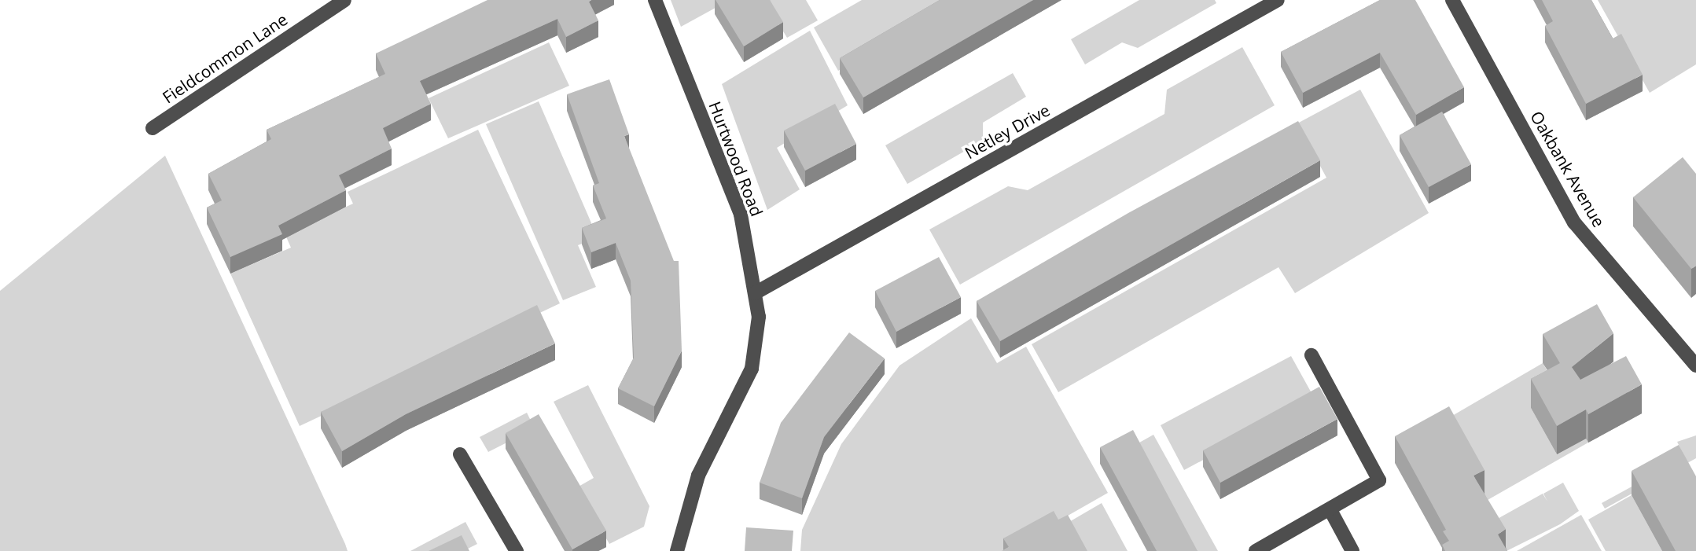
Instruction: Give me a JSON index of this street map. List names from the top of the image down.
{
  "streets": {
    "street": [
      "Fieldcommon Lane",
      "Netley Drive",
      "Hurtwood Road",
      "Oakbank Avenue"
    ]
  },
  "crossings": [
    ["Netley Drive", "Hurtwood Road"]
  ]
}
